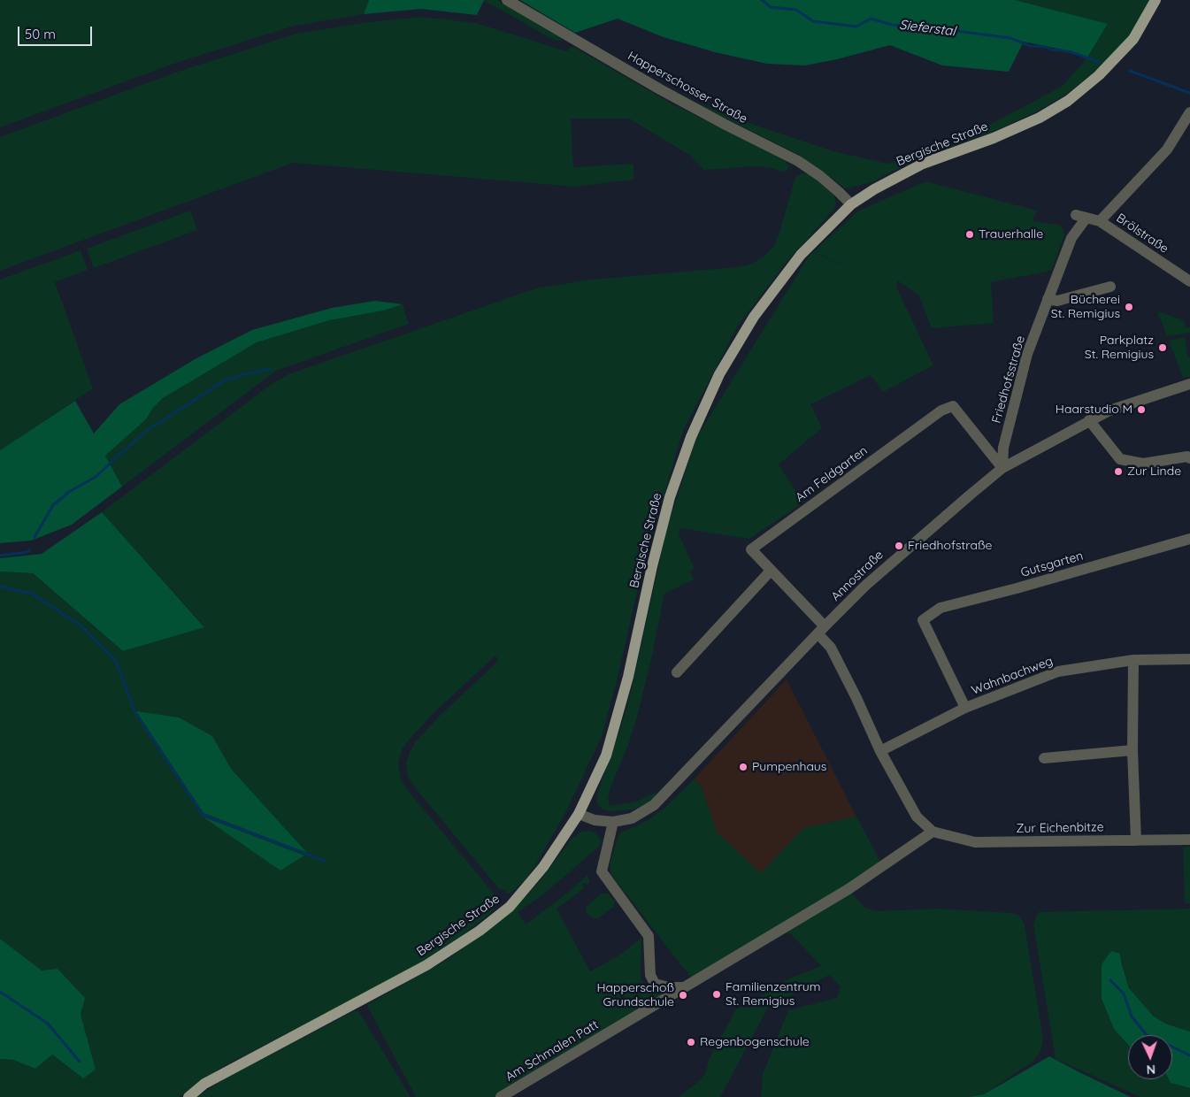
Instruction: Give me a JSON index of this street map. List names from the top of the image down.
{
  "streets": {
    "main road": ["Bergische Straße"],
    "street": [
      "Happerschosser Straße",
      "Brölstraße",
      "Friedhofsstraße",
      "Am Feldgarten",
      "Gutsgarten",
      "Annostraße",
      "Wahnbachweg",
      "Zur Eichenbitze",
      "Am Schmalen Patt"
    ]
  },
  "crossings": [
    ["Happerschosser Straße", "Bergische Straße"],
    ["Bergische Straße", "Annostraße"],
    ["Brölstraße", "Friedhofsstraße"],
    ["Friedhofsstraße", "Am Feldgarten"],
    ["Friedhofsstraße", "Annostraße"],
    ["Am Feldgarten", "Annostraße"],
    ["Am Feldgarten", "Zur Eichenbitze"],
    ["Gutsgarten", "Wahnbachweg"],
    ["Annostraße", "Zur Eichenbitze"],
    ["Wahnbachweg", "Zur Eichenbitze"],
    ["Zur Eichenbitze", "Am Schmalen Patt"]
  ],
  "water": ["Sieferstal"],
  "places": [
    "Trauerhalle",
    "Bücherei St. Remigius",
    "Parkplatz St. Remigius",
    "Haarstudio M",
    "Zur Linde",
    "Friedhofstraße",
    "Pumpenhaus",
    "Familienzentrum St. Remigius",
    "Happerschoß Grundschule",
    "Regenbogenschule"
  ],
  "scale_bar": "50 m",
  "north": "bottom"
}
